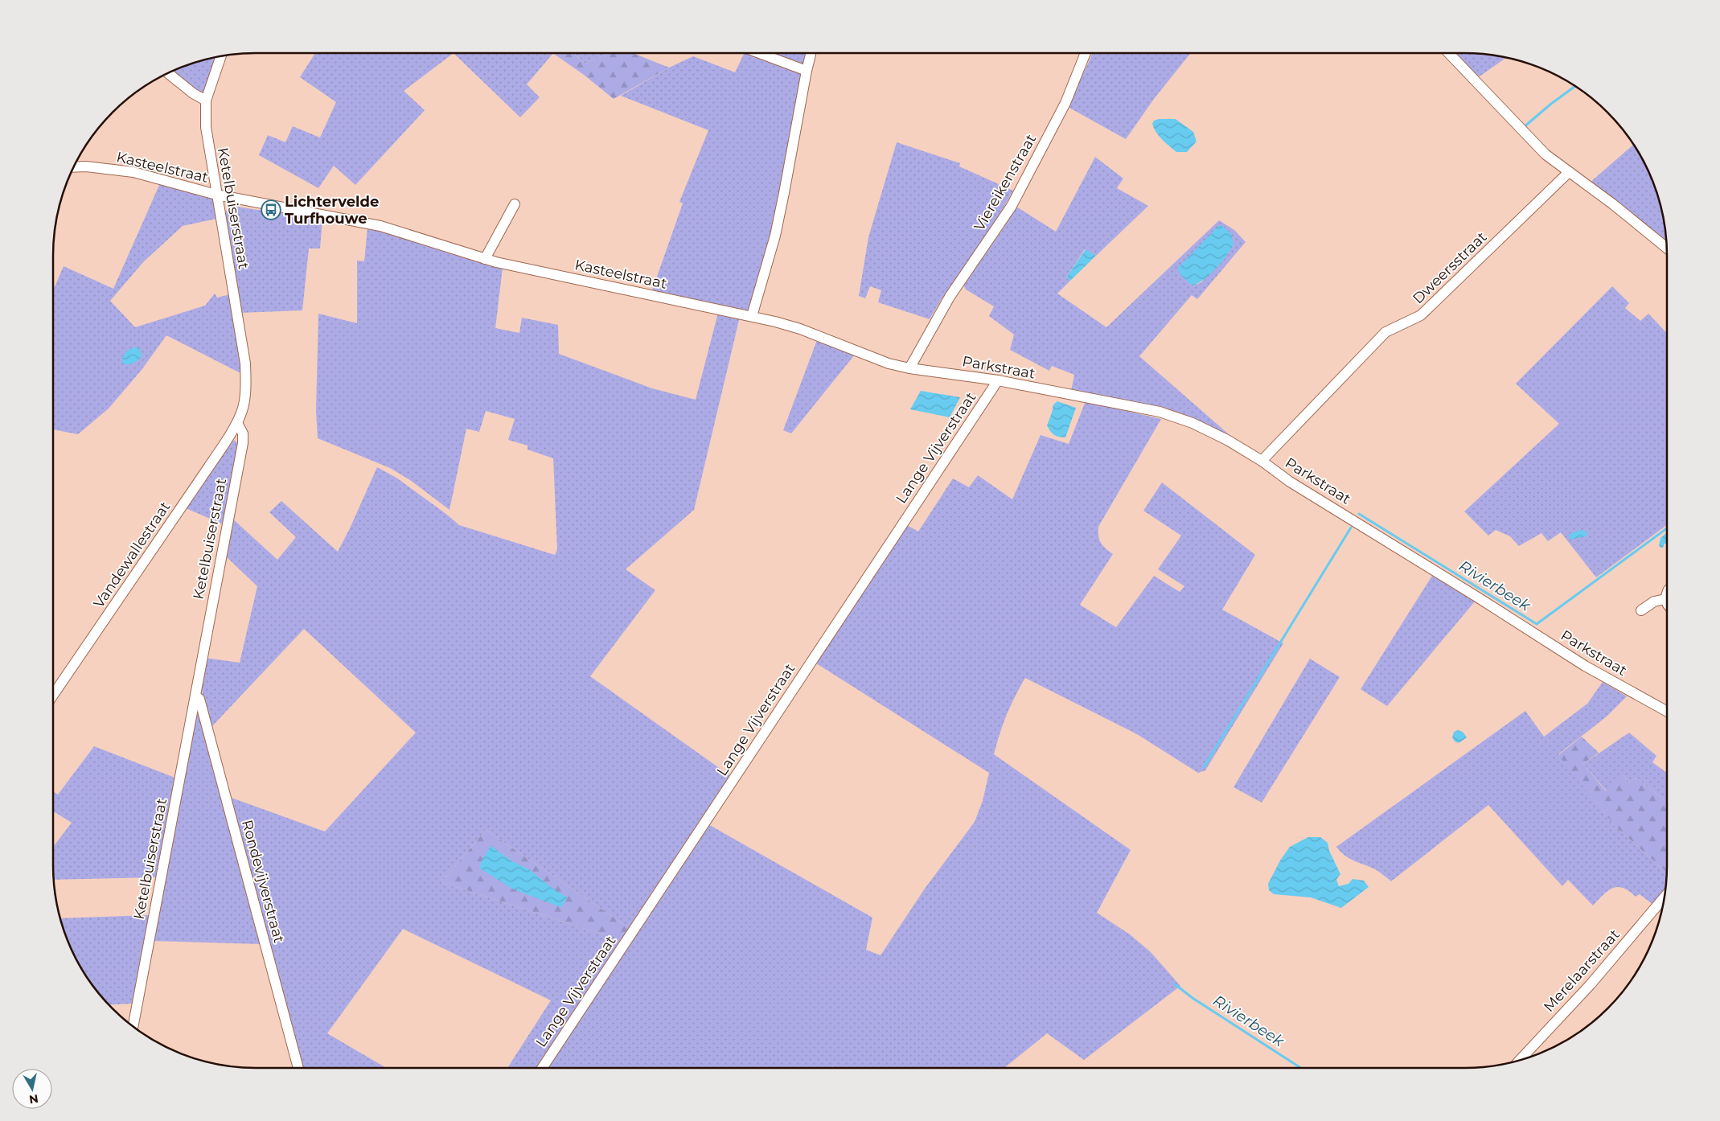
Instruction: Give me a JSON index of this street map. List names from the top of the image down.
{
  "streets": {
    "street": [
      "Kasteelstraat",
      "Viereikenstraat",
      "Ketelbuiserstraat",
      "Dweersstraat",
      "Parkstraat",
      "Lange Vijverstraat",
      "Vandewallestraat",
      "Rondevijverstraat",
      "Merelaarstraat"
    ]
  },
  "crossings": [
    ["Kasteelstraat", "Viereikenstraat"],
    ["Kasteelstraat", "Ketelbuiserstraat"],
    ["Kasteelstraat", "Parkstraat"],
    ["Viereikenstraat", "Parkstraat"],
    ["Ketelbuiserstraat", "Vandewallestraat"],
    ["Ketelbuiserstraat", "Rondevijverstraat"],
    ["Dweersstraat", "Parkstraat"],
    ["Parkstraat", "Lange Vijverstraat"]
  ],
  "water": ["Rivierbeek"],
  "places": {
    "bus stop": ["Lichtervelde Turfhouwe"]
  },
  "north": "bottom"
}
